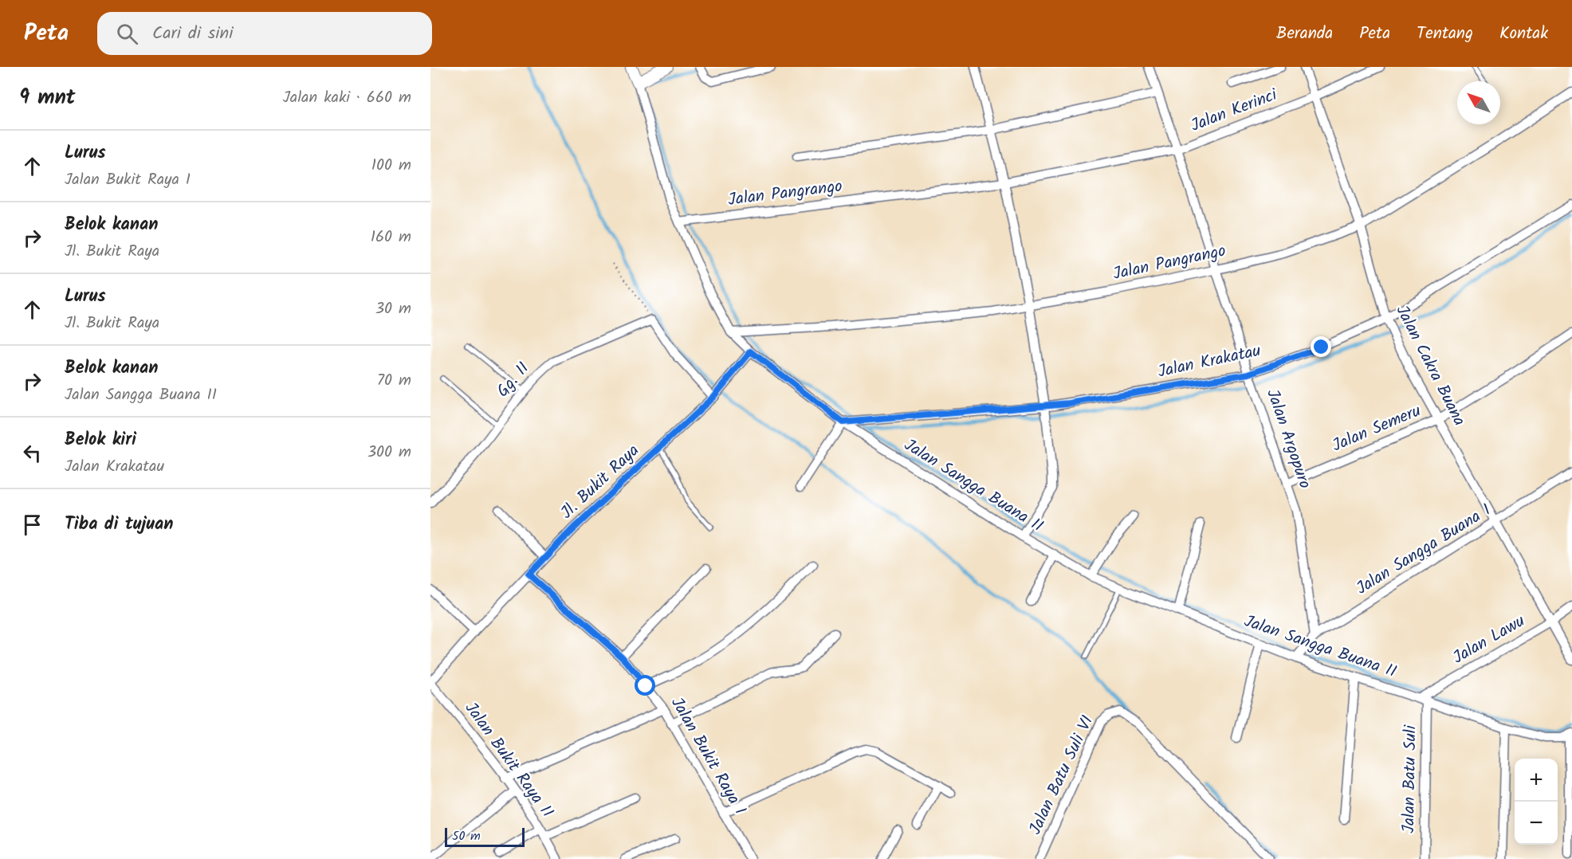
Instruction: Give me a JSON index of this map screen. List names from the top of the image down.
{
  "streets": {
    "street": [
      "Jalan Kerinci",
      "Jalan Pangrango",
      "Jalan Krakatau",
      "Jalan Cakra Buana",
      "Gg. II",
      "Jalan Semeru",
      "Jalan Argopuro",
      "Jl. Bukit Raya",
      "Jalan Sangga Buana II",
      "Jalan Sangga Buana I",
      "Jalan Lawu",
      "Jalan Bukit Raya I",
      "Jalan Bukit Raya II",
      "Jalan Batu Suli VI",
      "Jalan Batu Suli"
    ]
  },
  "crossings": [
    ["Jalan Kerinci", "Jalan Pangrango"],
    ["Jalan Kerinci", "Jalan Cakra Buana"],
    ["Jalan Kerinci", "Jalan Argopuro"],
    ["Jalan Pangrango", "Jalan Cakra Buana"],
    ["Jalan Pangrango", "Jalan Argopuro"],
    ["Jalan Pangrango", "Jalan Sangga Buana II"],
    ["Jalan Krakatau", "Jalan Cakra Buana"],
    ["Jalan Krakatau", "Jalan Argopuro"],
    ["Jalan Krakatau", "Jalan Sangga Buana II"],
    ["Jalan Cakra Buana", "Jalan Semeru"],
    ["Jalan Cakra Buana", "Jalan Sangga Buana I"],
    ["Jalan Cakra Buana", "Jalan Lawu"],
    ["Jalan Semeru", "Jalan Argopuro"],
    ["Jalan Argopuro", "Jalan Sangga Buana I"],
    ["Jl. Bukit Raya", "Jalan Sangga Buana II"],
    ["Jl. Bukit Raya", "Jalan Bukit Raya I"],
    ["Jl. Bukit Raya", "Jalan Bukit Raya II"],
    ["Jalan Sangga Buana II", "Jalan Sangga Buana I"],
    ["Jalan Sangga Buana II", "Jalan Lawu"],
    ["Jalan Sangga Buana II", "Jalan Batu Suli"],
    ["Jalan Lawu", "Jalan Batu Suli"]
  ],
  "scale_bar": "50 m",
  "north": "top left",
  "page": {
    "header": "Peta",
    "search": "Cari di sini",
    "nav": [
      "Beranda",
      "Peta",
      "Tentang",
      "Kontak"
    ],
    "heading": ["9 mnt", "Jalan kaki · 660 m"],
    "list": [
      ["Lurus", "Jalan Bukit Raya I", "100 m"],
      ["Belok kanan", "Jl. Bukit Raya", "160 m"],
      ["Lurus", "Jl. Bukit Raya", "30 m"],
      ["Belok kanan", "Jalan Sangga Buana II", "70 m"],
      ["Belok kiri", "Jalan Krakatau", "300 m"],
      "Tiba di tujuan"
    ],
    "map_buttons": ["+", "−"],
    "scale": "50 m"
  }
}
